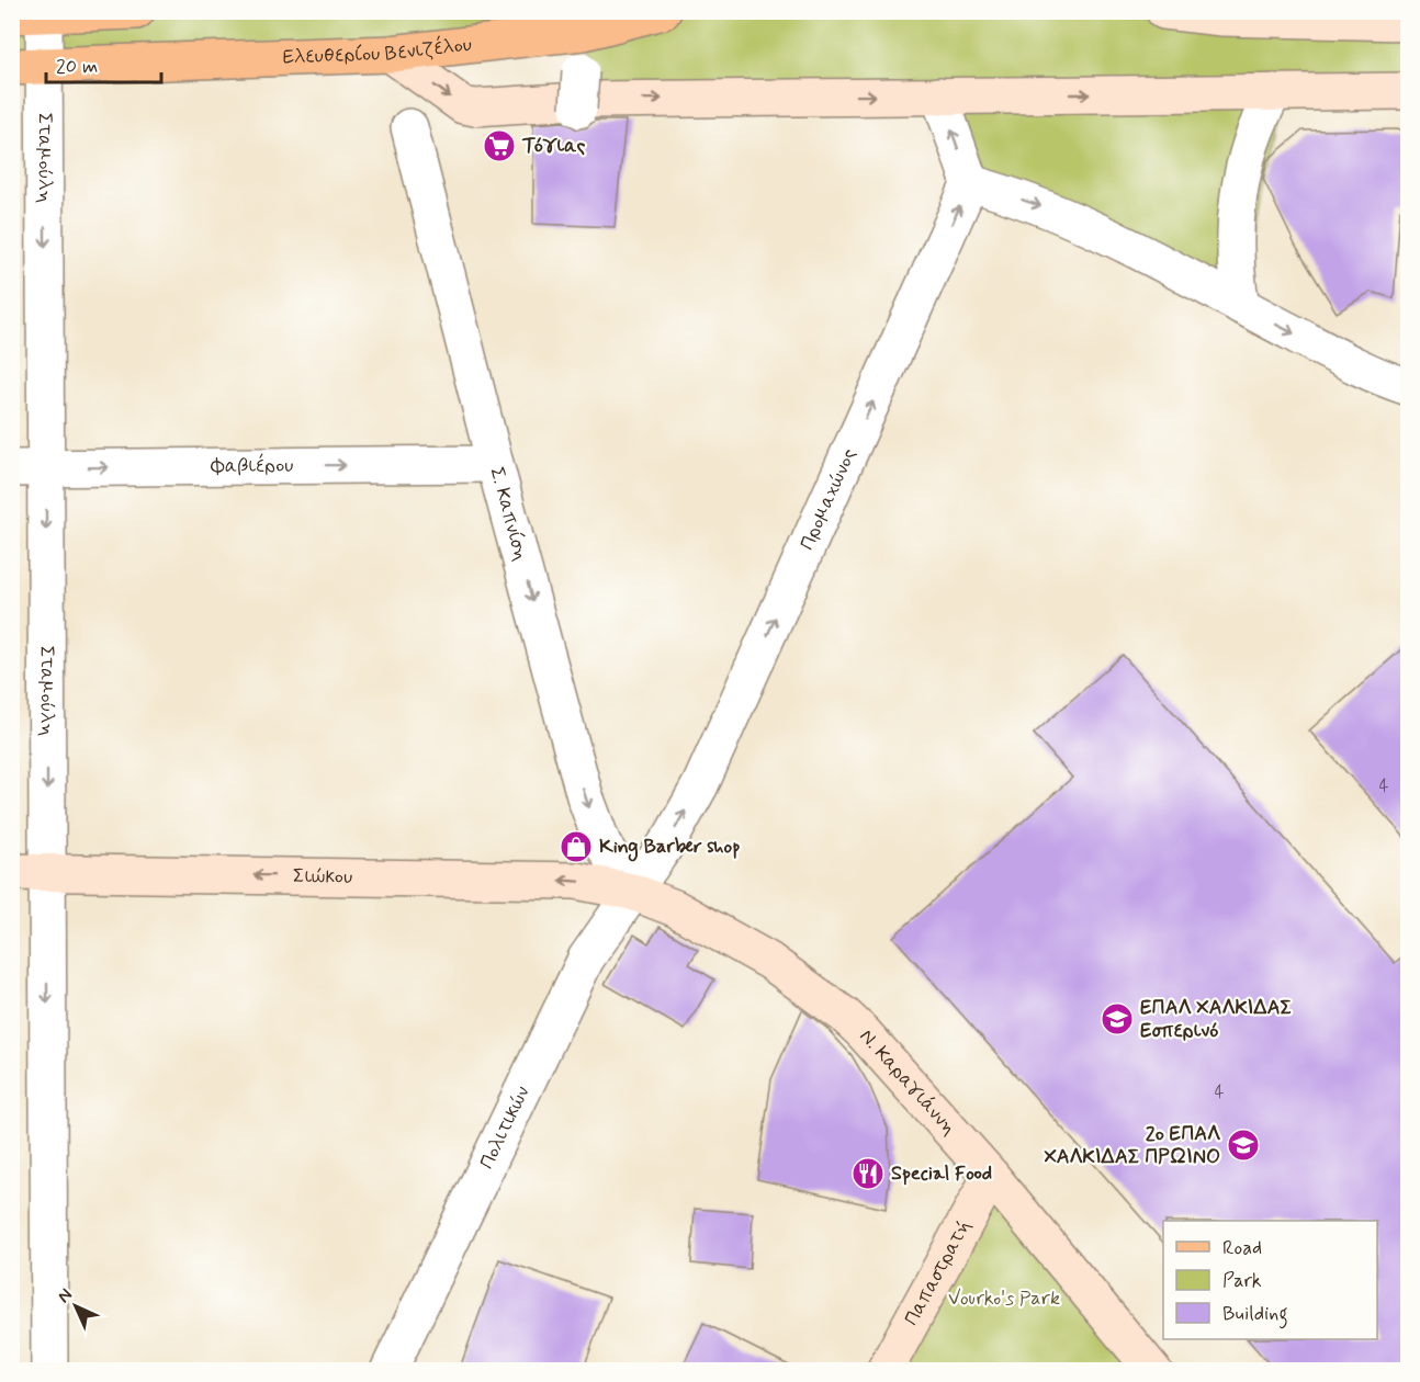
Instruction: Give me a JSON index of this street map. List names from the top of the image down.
{
  "streets": {
    "main road": ["Ελευθερίου Βενιζέλου"],
    "street": [
      "Σταμούλη",
      "Φαβιέρου",
      "Προμαχώνος",
      "Σ. Καπνίση",
      "Σιώκου",
      "Ν. Καραγιάννη",
      "Πολιτικών",
      "Παπαστρατή"
    ]
  },
  "crossings": [
    ["Ελευθερίου Βενιζέλου", "Σταμούλη"],
    ["Σταμούλη", "Φαβιέρου"],
    ["Σταμούλη", "Σιώκου"],
    ["Φαβιέρου", "Σ. Καπνίση"],
    ["Προμαχώνος", "Σ. Καπνίση"],
    ["Προμαχώνος", "Σιώκου"],
    ["Προμαχώνος", "Ν. Καραγιάννη"],
    ["Προμαχώνος", "Πολιτικών"],
    ["Σ. Καπνίση", "Σιώκου"],
    ["Σ. Καπνίση", "Ν. Καραγιάννη"],
    ["Σ. Καπνίση", "Πολιτικών"],
    ["Σιώκου", "Ν. Καραγιάννη"],
    ["Σιώκου", "Πολιτικών"],
    ["Ν. Καραγιάννη", "Πολιτικών"],
    ["Ν. Καραγιάννη", "Παπαστρατή"]
  ],
  "one_way": [
    "Σταμούλη",
    "Φαβιέρου",
    "Προμαχώνος",
    "Σ. Καπνίση",
    "Σιώκου"
  ],
  "parks": ["Vourko's Park"],
  "places": {
    "supermarket": ["Τόγιας"],
    "shop": ["King Barber shop"],
    "school or university": ["ΕΠΑΛ ΧΑΛΚΙΔΑΣ Εσπερινό", "2ο ΕΠΑΛ ΧΑΛΚΙΔΑΣ ΠΡΩΙΝΟ"],
    "restaurant": ["Special Food"]
  },
  "house_numbers": ["4", "4"],
  "legend": ["Road", "Park", "Building"],
  "scale_bar": "20 m",
  "north": "top left"
}
